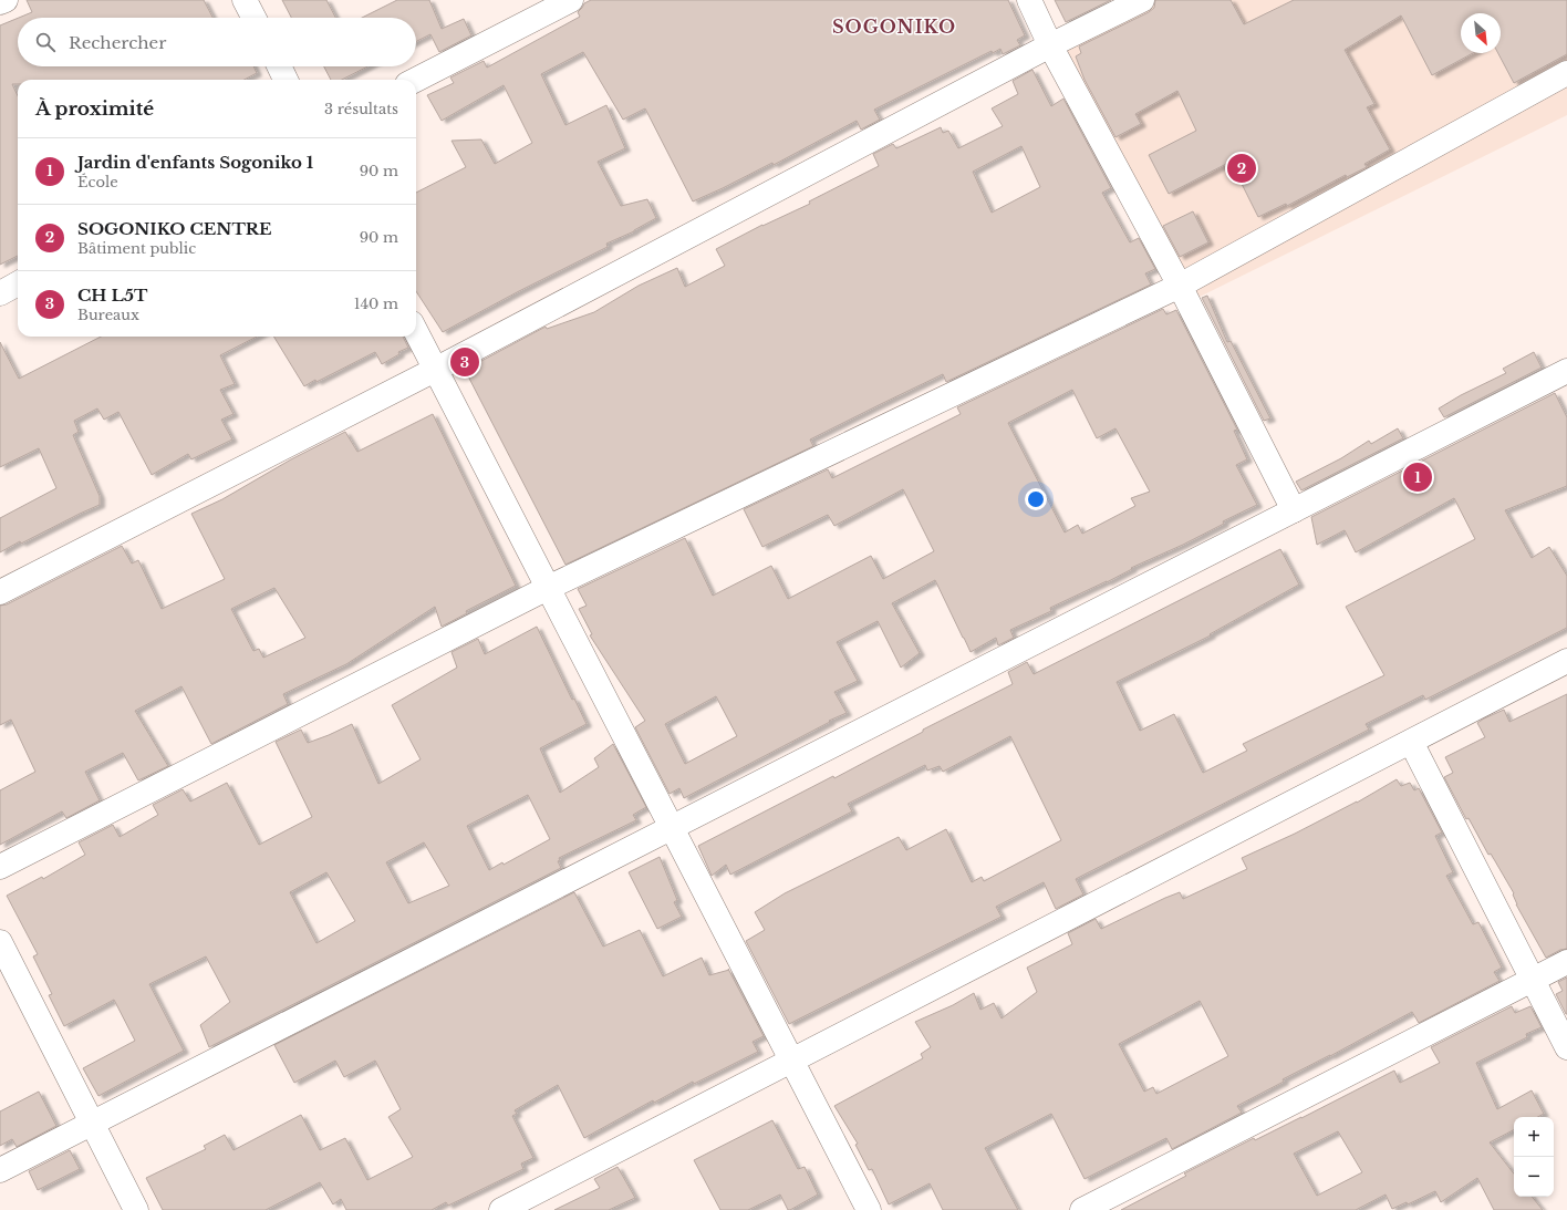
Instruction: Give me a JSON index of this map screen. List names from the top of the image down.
{
  "districts": ["SOGONIKO"],
  "north": "bottom right",
  "page": {
    "search": "Rechercher",
    "heading": ["À proximité", "3 résultats"],
    "list": [
      {
        "mark": "1",
        "name": "Jardin d'enfants Sogoniko 1",
        "note": "École",
        "value": "90 m"
      },
      {
        "mark": "2",
        "name": "SOGONIKO CENTRE",
        "note": "Bâtiment public",
        "value": "90 m"
      },
      {
        "mark": "3",
        "name": "CH L5T",
        "note": "Bureaux",
        "value": "140 m"
      }
    ],
    "pins": ["2", "3", "1"],
    "map_buttons": ["+", "−"]
  }
}
